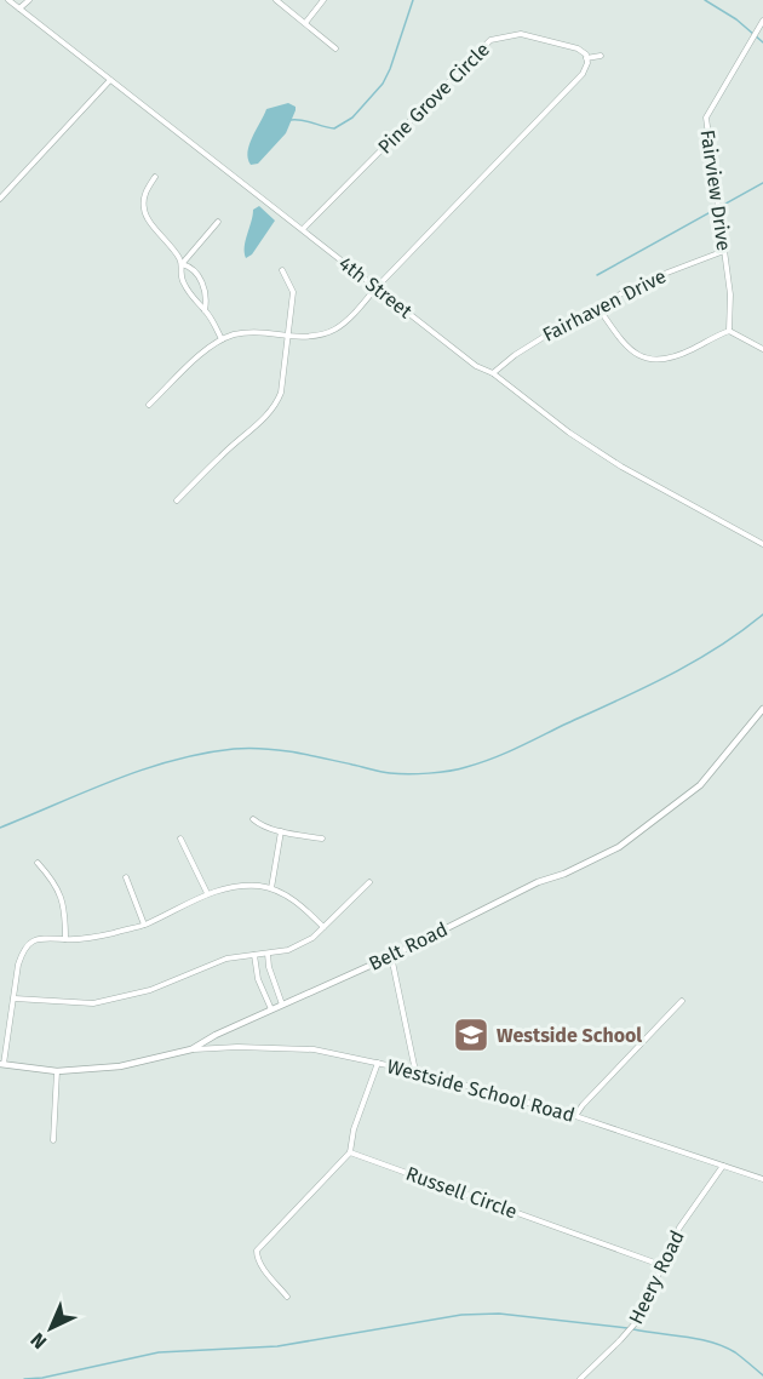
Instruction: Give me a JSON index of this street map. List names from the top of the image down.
{
  "streets": {
    "street": [
      "Pine Grove Circle",
      "Fairview Drive",
      "4th Street",
      "Fairhaven Drive",
      "Belt Road",
      "Westside School Road",
      "Russell Circle",
      "Heery Road"
    ]
  },
  "crossings": [
    ["Pine Grove Circle", "4th Street"],
    ["Fairview Drive", "Fairhaven Drive"],
    ["4th Street", "Fairhaven Drive"],
    ["Belt Road", "Westside School Road"],
    ["Westside School Road", "Heery Road"],
    ["Russell Circle", "Heery Road"]
  ],
  "places": {
    "school or university": ["Westside School"]
  },
  "north": "bottom left"
}
